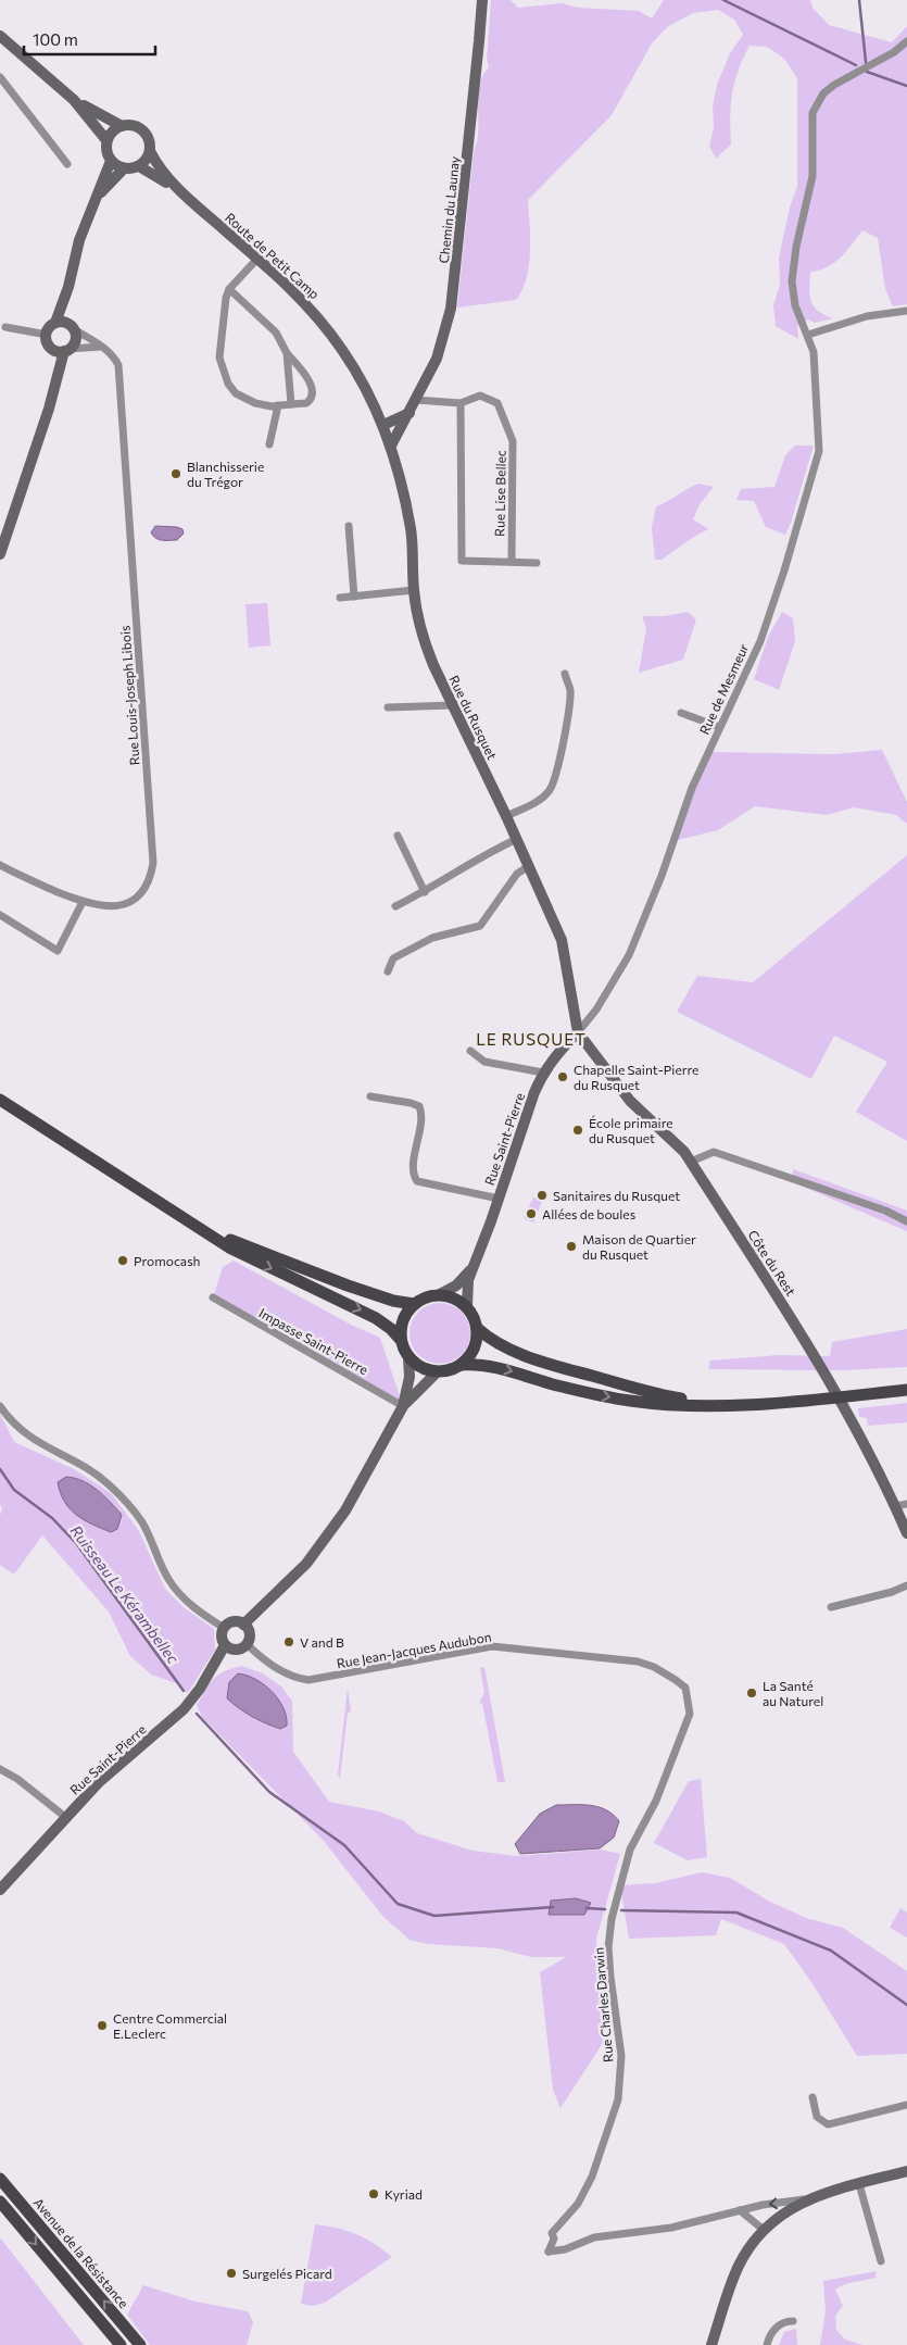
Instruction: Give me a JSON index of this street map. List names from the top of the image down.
{
  "streets": {
    "main road": ["Avenue de la Résistance"],
    "street": [
      "Chemin du Launay",
      "Route de Petit Camp",
      "Rue Lise Bellec",
      "Rue de Mesmeur",
      "Rue Louis-Joseph Libois",
      "Rue du Rusquet",
      "Rue Saint-Pierre",
      "Côte du Rest",
      "Impasse Saint-Pierre",
      "Rue Jean-Jacques Audubon",
      "Rue Charles Darwin"
    ]
  },
  "crossings": [
    ["Chemin du Launay", "Rue Lise Bellec"],
    ["Chemin du Launay", "Rue du Rusquet"],
    ["Route de Petit Camp", "Rue du Rusquet"],
    ["Rue de Mesmeur", "Rue du Rusquet"],
    ["Rue de Mesmeur", "Rue Saint-Pierre"],
    ["Rue de Mesmeur", "Côte du Rest"],
    ["Rue du Rusquet", "Rue Saint-Pierre"],
    ["Rue du Rusquet", "Côte du Rest"],
    ["Rue Saint-Pierre", "Côte du Rest"],
    ["Rue Saint-Pierre", "Rue Jean-Jacques Audubon"],
    ["Rue Jean-Jacques Audubon", "Rue Charles Darwin"]
  ],
  "districts": ["LE RUSQUET"],
  "water": ["Ruisseau Le Kérambellec"],
  "places": [
    "Blanchisserie du Trégor",
    "Chapelle Saint-Pierre du Rusquet",
    "École primaire du Rusquet",
    "Sanitaires du Rusquet",
    "Allées de boules",
    "Maison de Quartier du Rusquet",
    "Promocash",
    "V and B",
    "La Santé au Naturel",
    "Centre Commercial E.Leclerc",
    "Kyriad",
    "Surgelés Picard"
  ],
  "scale_bar": "100 m"
}
